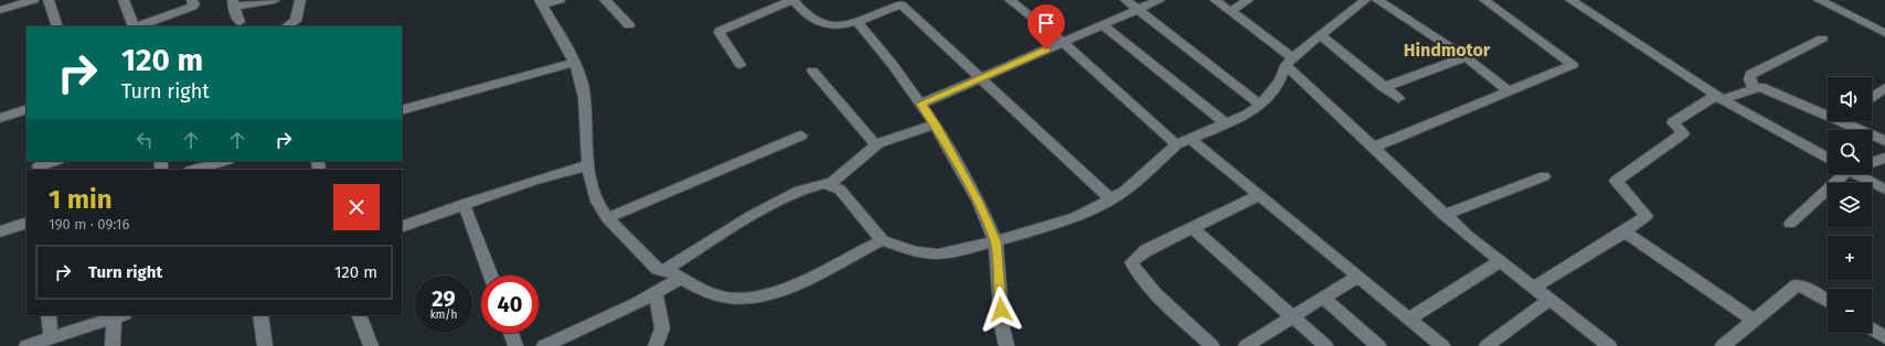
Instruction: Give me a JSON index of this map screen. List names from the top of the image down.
{
  "districts": ["Hindmotor"],
  "page": {
    "turn": ["120 m", "Turn right"],
    "map_buttons": ["+", "−"],
    "heading": ["1 min", "190 m · 09:16"],
    "list": [
      {
        "name": "Turn right",
        "value": "120 m"
      }
    ],
    "speed": "29 km/h",
    "limit": "40"
  }
}
